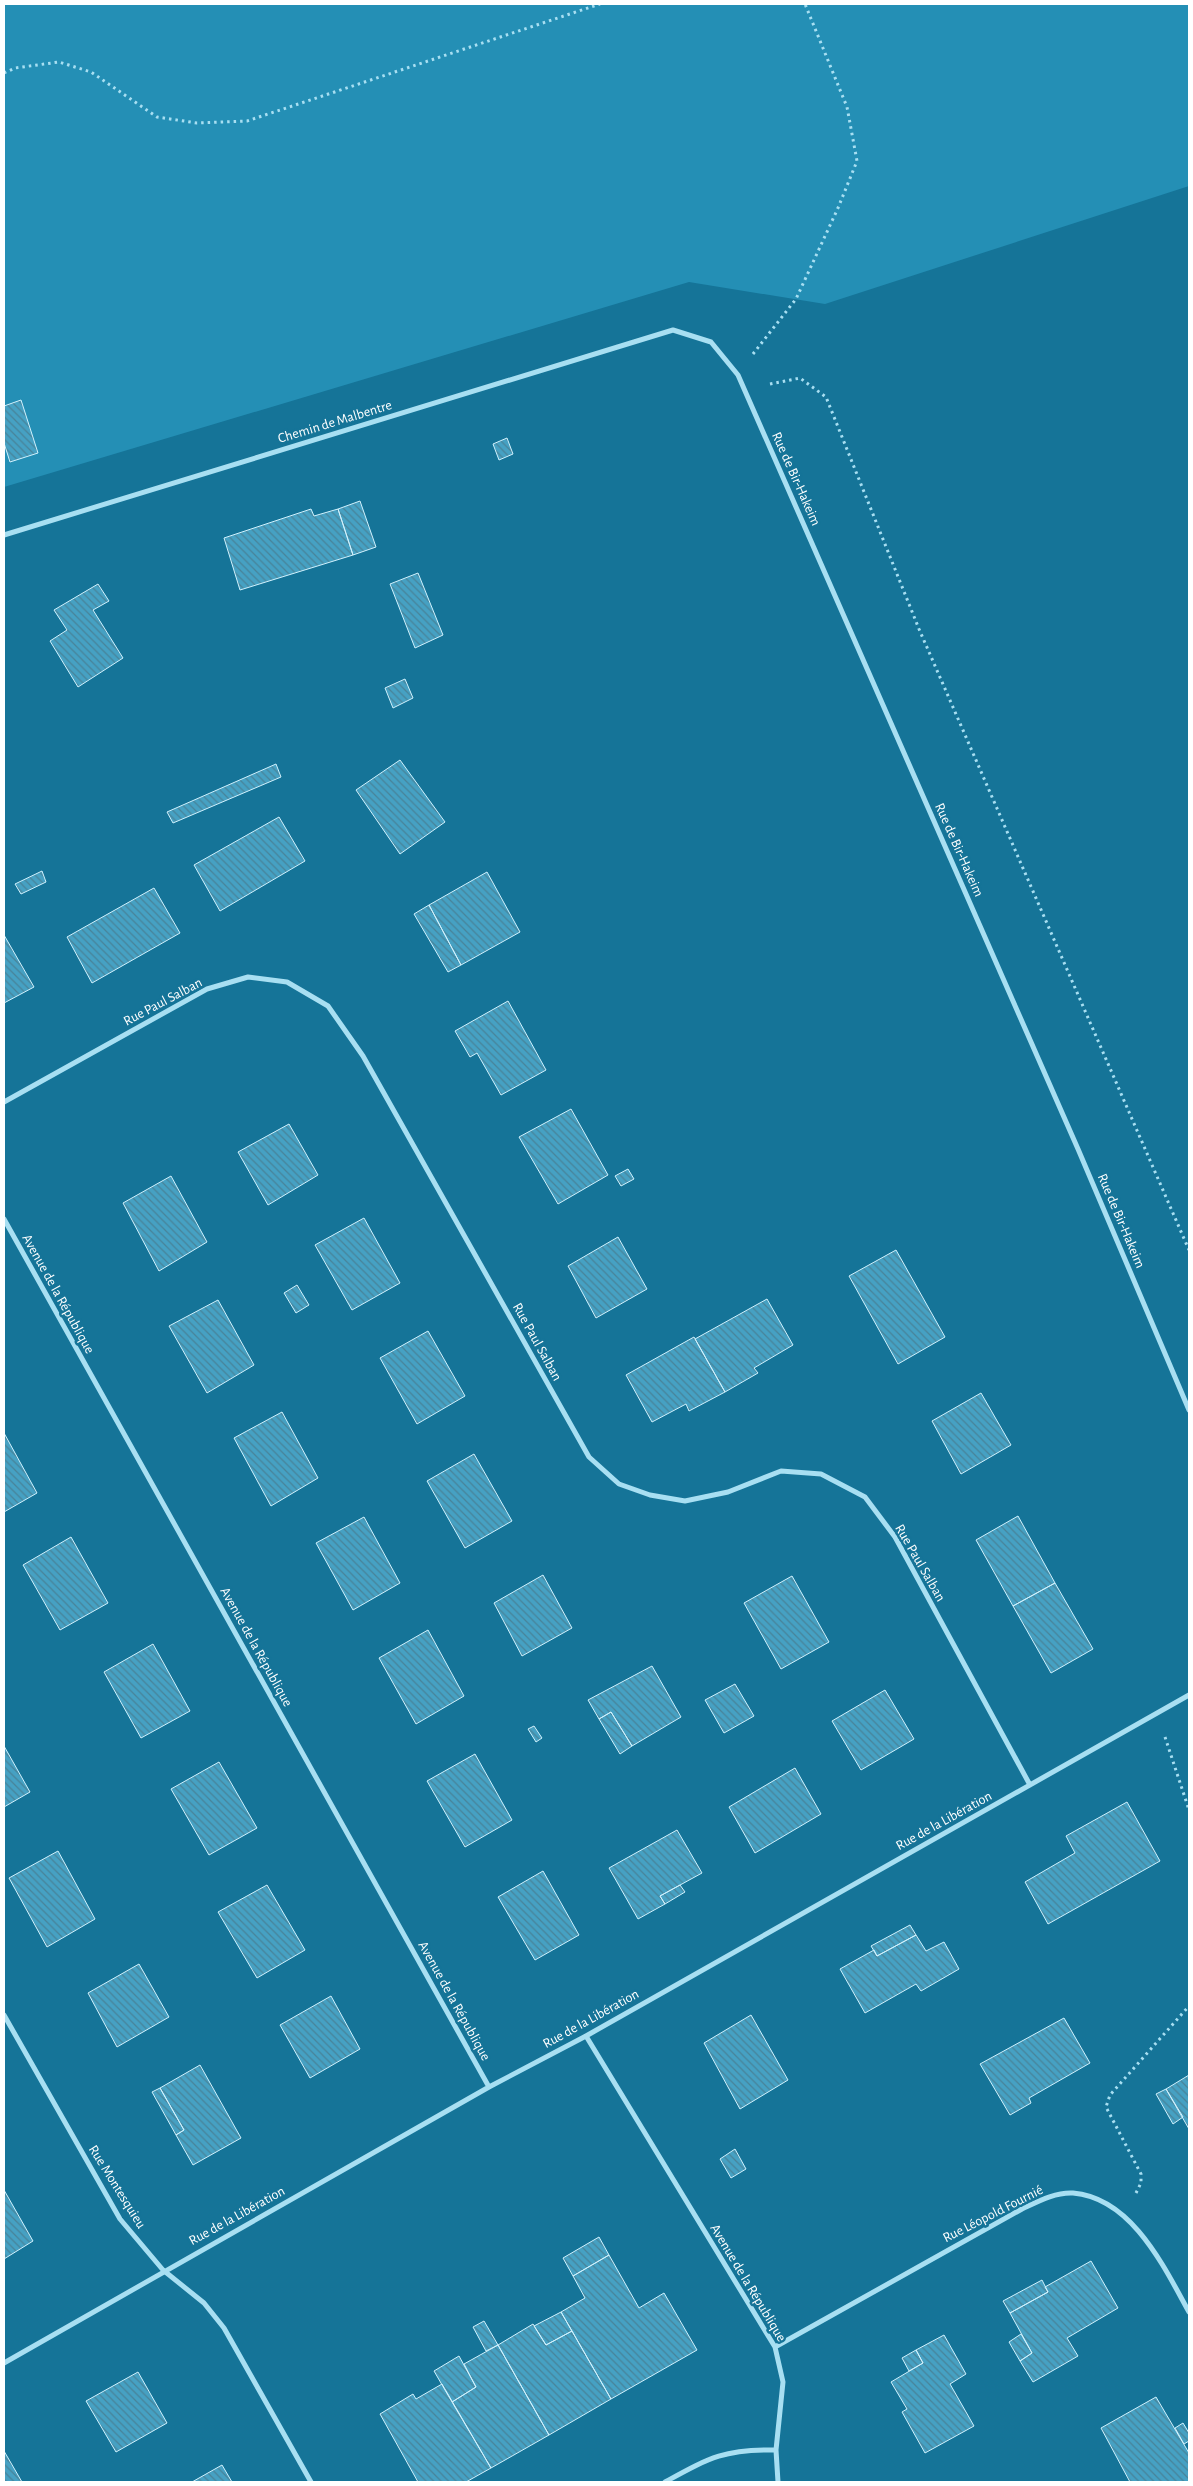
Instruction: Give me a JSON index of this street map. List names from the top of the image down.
{
  "streets": {
    "street": [
      "Chemin de Malbentre",
      "Rue de Bir-Hakeim",
      "Rue Paul Salban",
      "Avenue de la République",
      "Rue de la Libération",
      "Rue Montesquieu",
      "Rue Léopold Fournié"
    ]
  },
  "crossings": [
    ["Chemin de Malbentre", "Rue de Bir-Hakeim"],
    ["Rue Paul Salban", "Rue de la Libération"],
    ["Avenue de la République", "Rue de la Libération"],
    ["Avenue de la République", "Rue Léopold Fournié"],
    ["Rue de la Libération", "Rue Montesquieu"]
  ]
}
